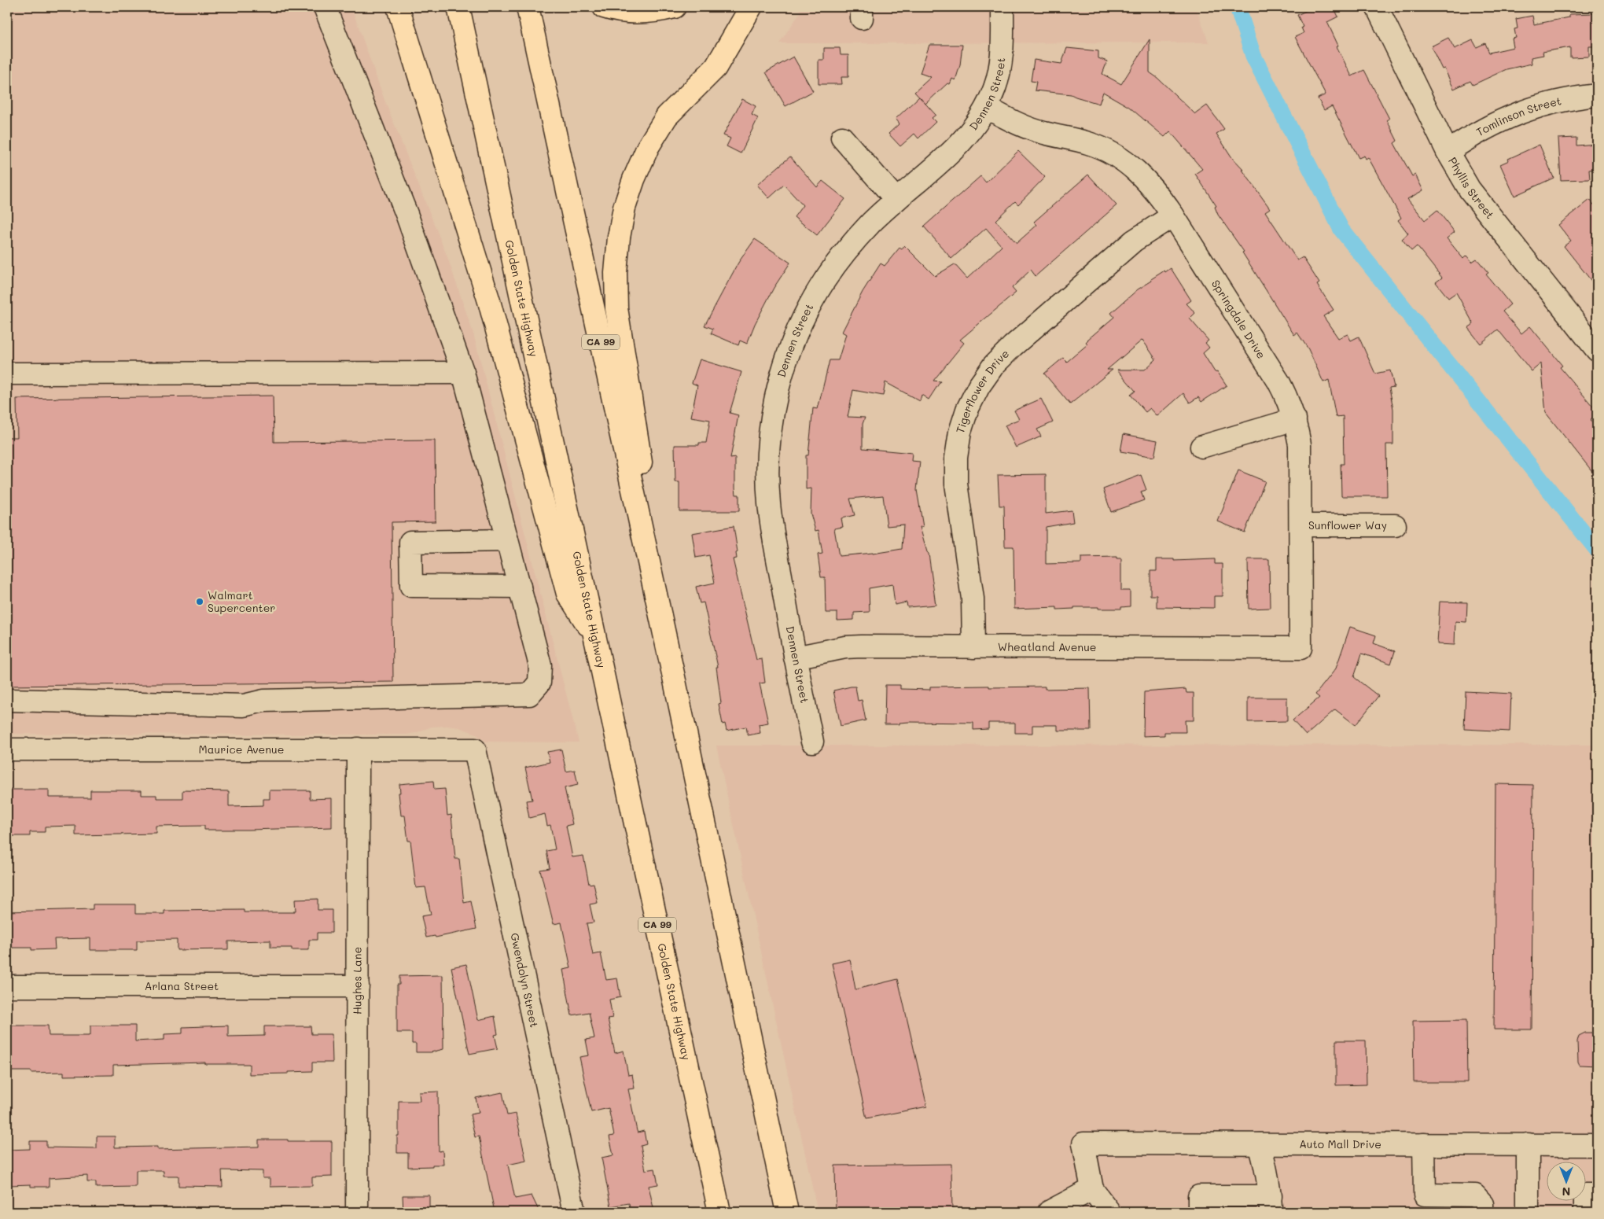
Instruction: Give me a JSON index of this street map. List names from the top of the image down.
{
  "streets": {
    "highway": ["Golden State Highway", "CA 99"],
    "street": [
      "Dennen Street",
      "Tomlinson Street",
      "Phyllis Street",
      "Springdale Drive",
      "Tigerflower Drive",
      "Sunflower Way",
      "Wheatland Avenue",
      "Maurice Avenue",
      "Hughes Lane",
      "Gwendolyn Street",
      "Arlana Street",
      "Auto Mall Drive"
    ]
  },
  "crossings": [
    ["Dennen Street", "Springdale Drive"],
    ["Dennen Street", "Wheatland Avenue"],
    ["Tomlinson Street", "Phyllis Street"],
    ["Springdale Drive", "Tigerflower Drive"],
    ["Springdale Drive", "Sunflower Way"],
    ["Springdale Drive", "Wheatland Avenue"],
    ["Tigerflower Drive", "Wheatland Avenue"],
    ["Maurice Avenue", "Hughes Lane"],
    ["Maurice Avenue", "Gwendolyn Street"],
    ["Hughes Lane", "Arlana Street"]
  ],
  "places": ["Walmart Supercenter"],
  "north": "bottom"
}
